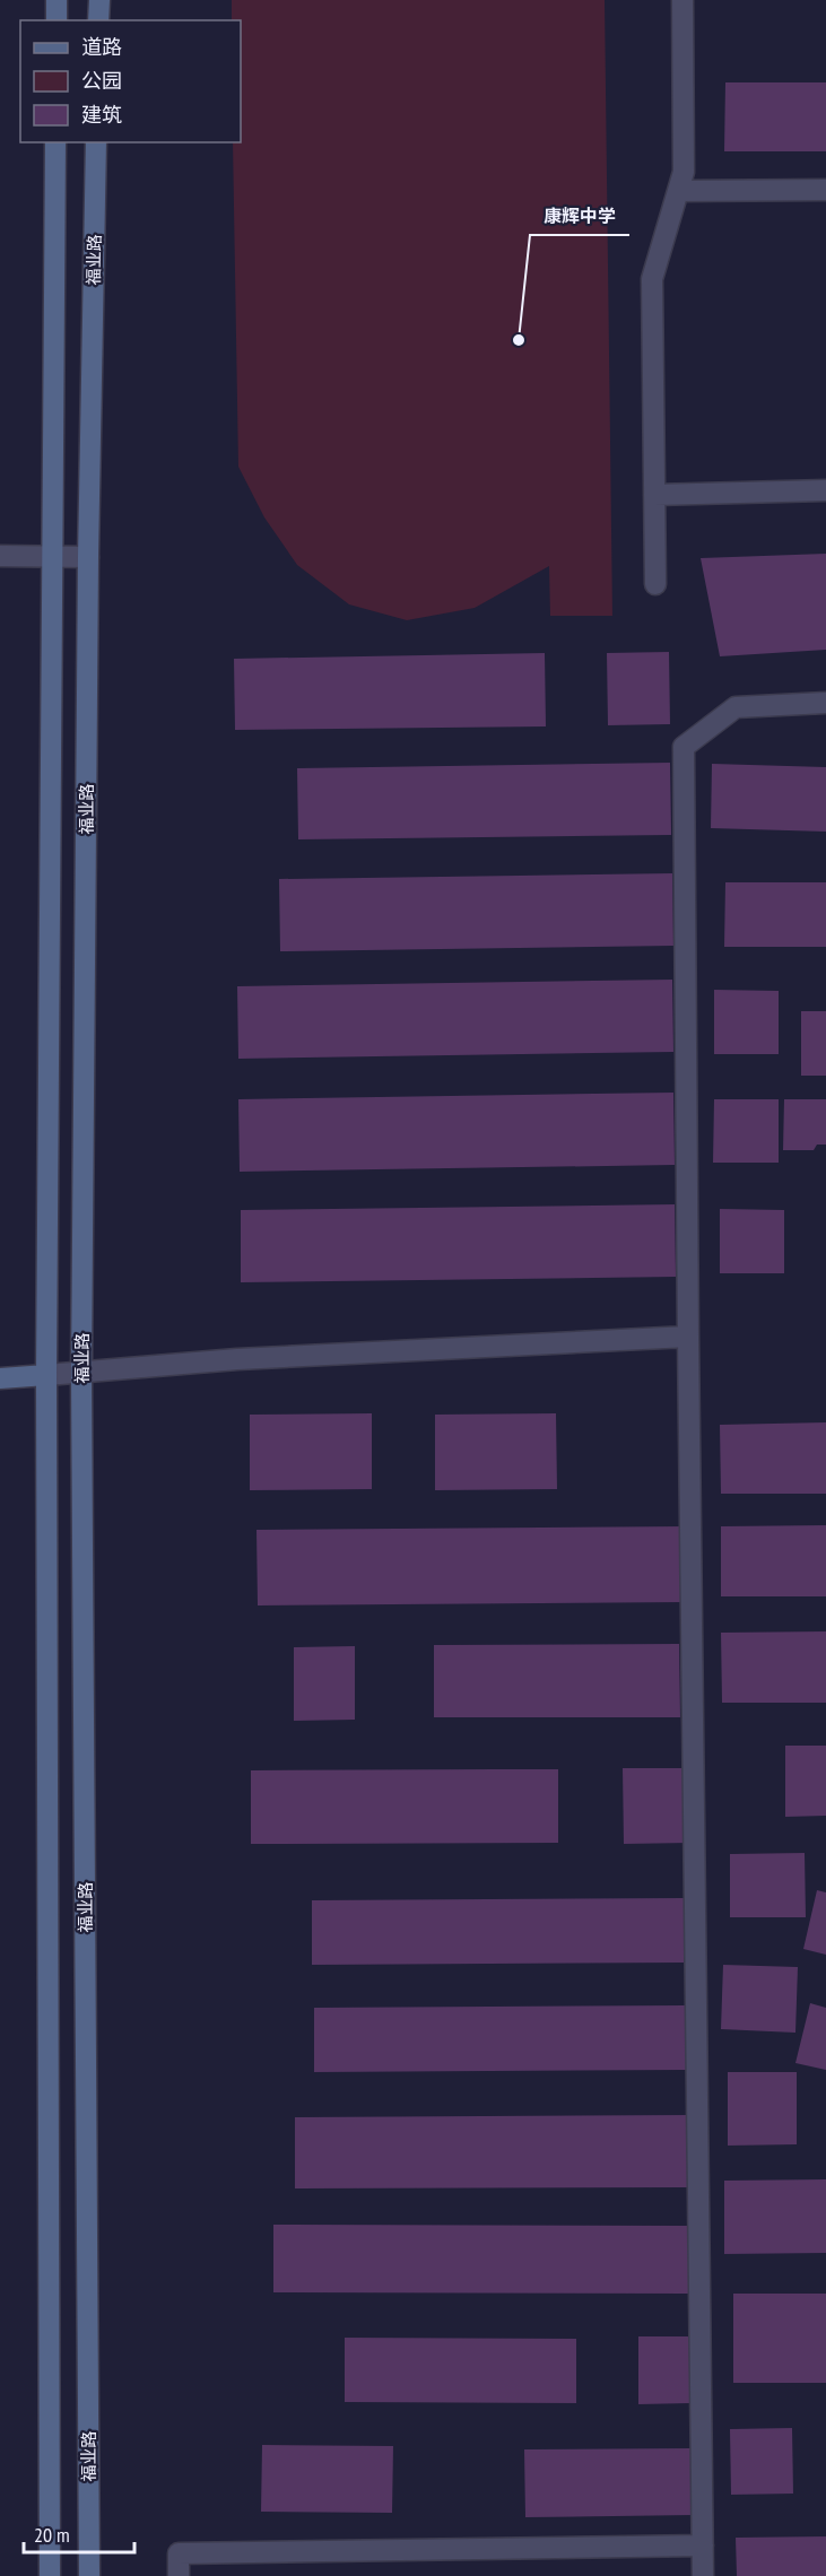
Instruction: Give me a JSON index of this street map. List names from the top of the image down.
{
  "streets": {
    "street": ["福业路"]
  },
  "places": ["康辉中学"],
  "legend": ["道路", "公园", "建筑"],
  "scale_bar": "20 m"
}
